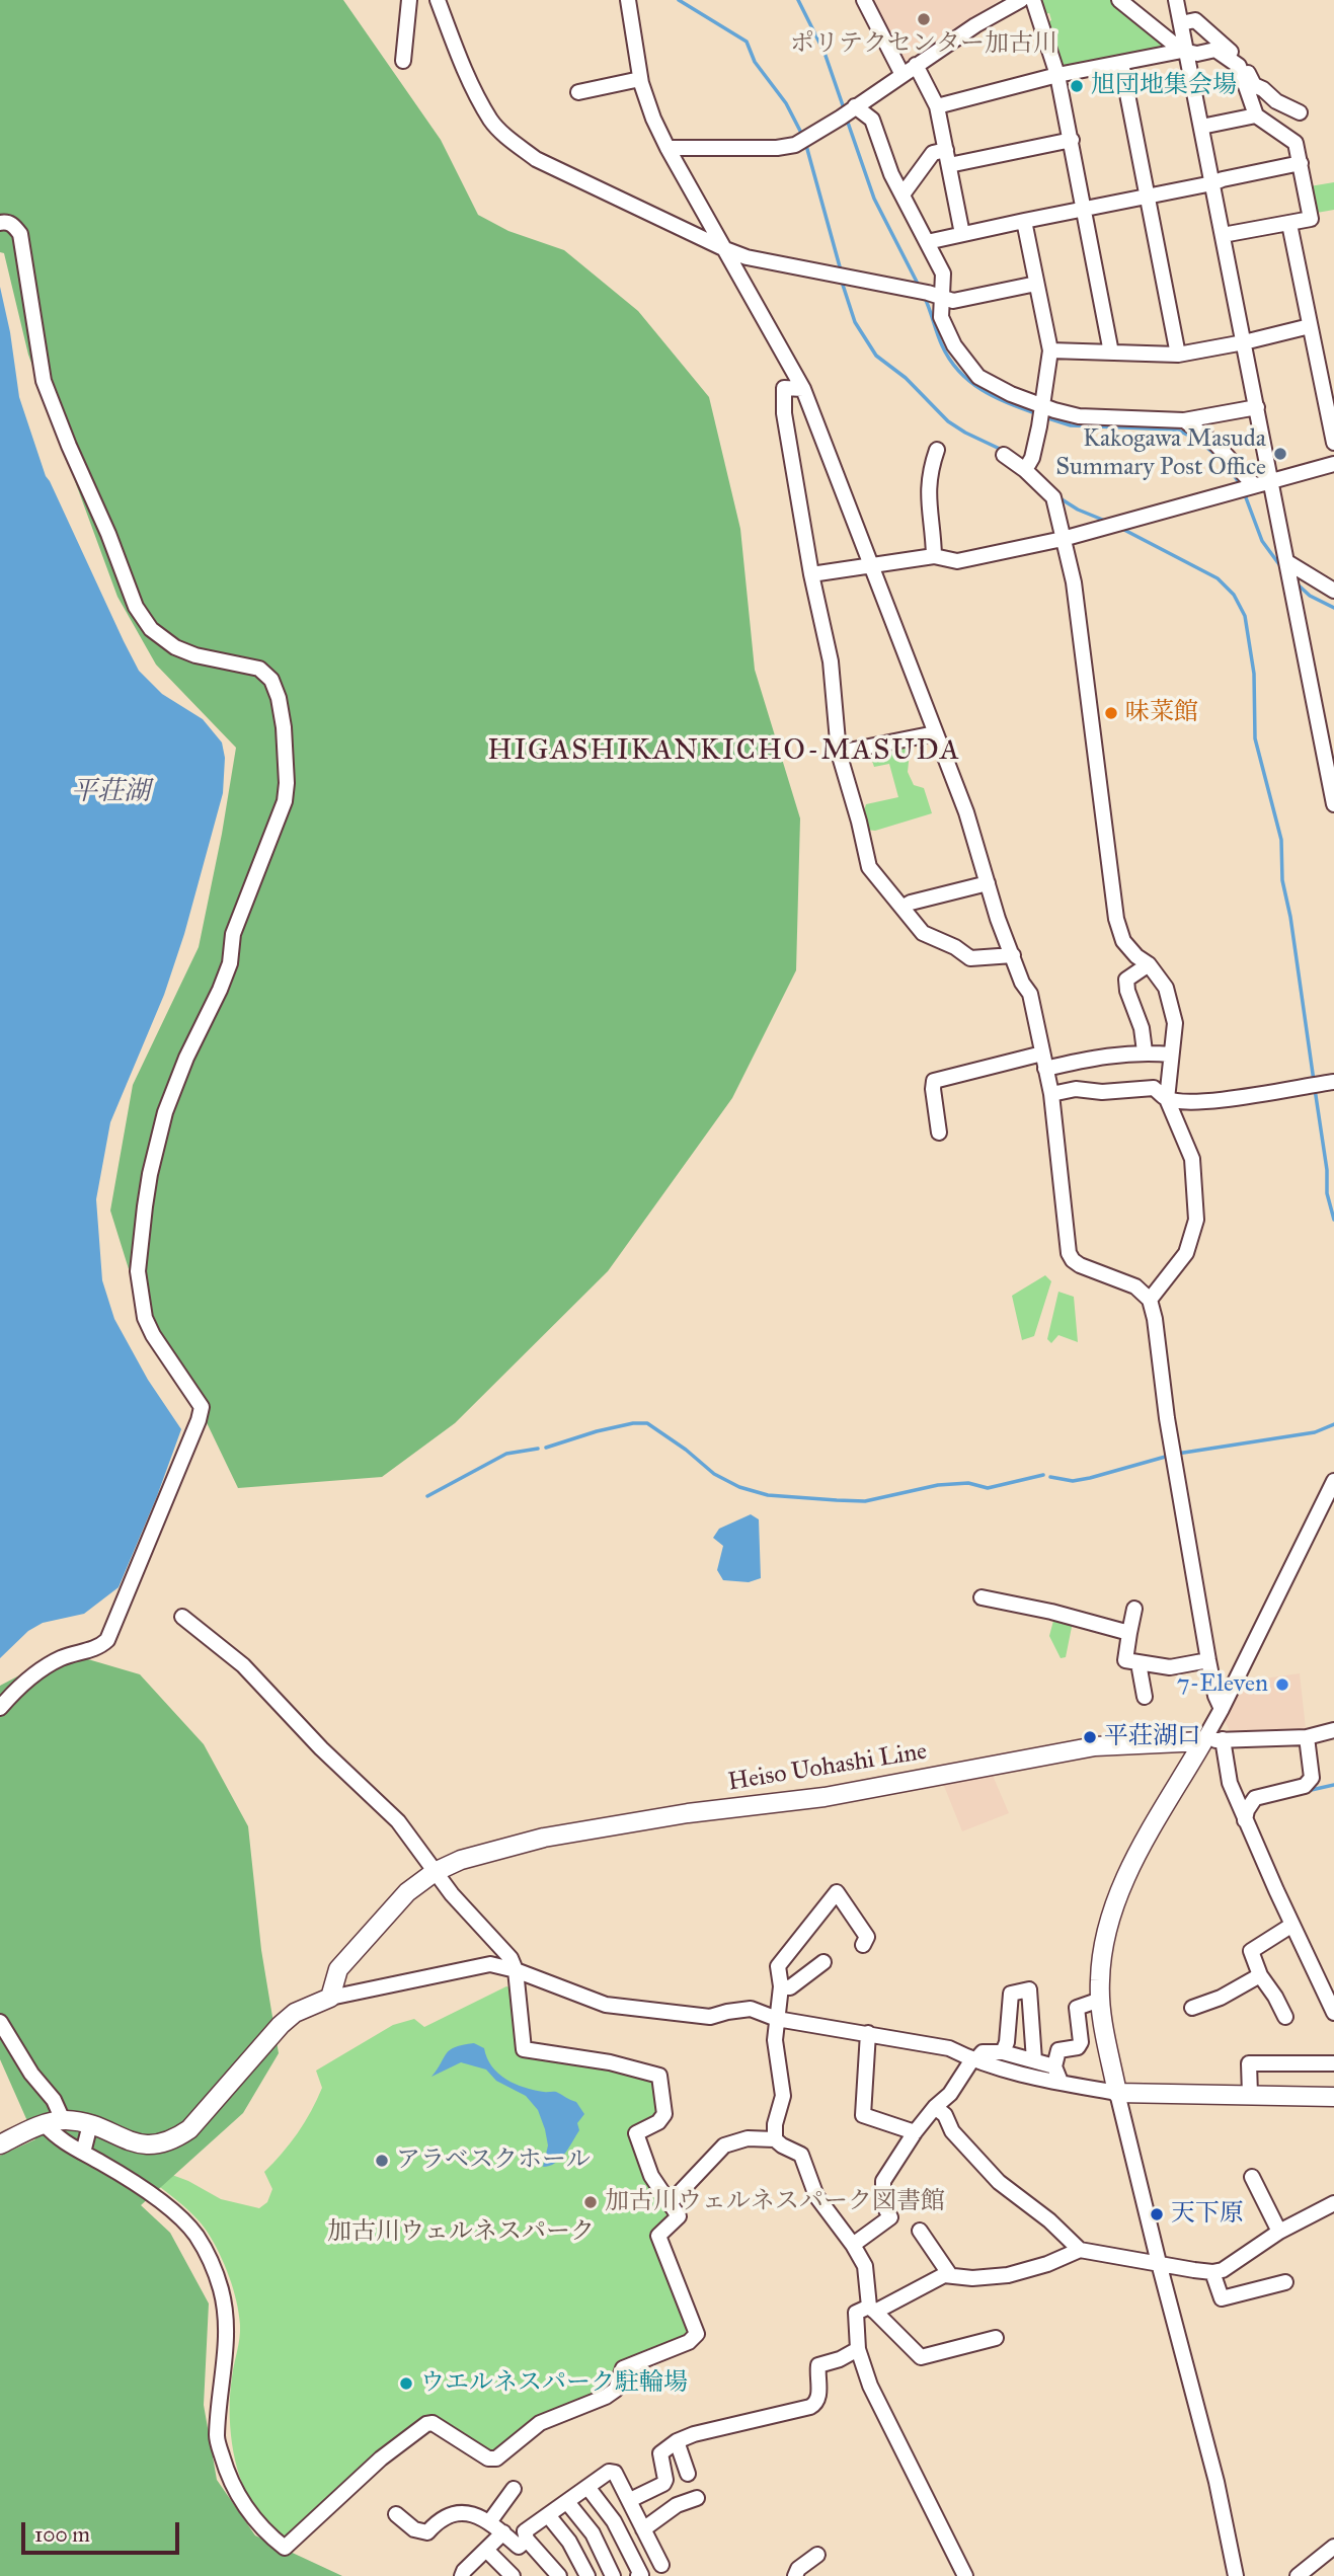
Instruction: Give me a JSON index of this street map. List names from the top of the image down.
{
  "streets": {
    "main road": ["Heiso Uohashi Line"]
  },
  "districts": ["HIGASHIKANKICHO-MASUDA"],
  "water": ["平荘湖"],
  "parks": ["加古川ウェルネスパーク"],
  "places": [
    "ポリテクセンター加古川",
    "旭団地集会場",
    "Kakogawa Masuda Summary Post Office",
    "味菜館",
    "7-Eleven",
    "平荘湖口",
    "アラベスクホール",
    "加古川ウェルネスパーク図書館",
    "天下原",
    "ウエルネスパーク駐輪場"
  ],
  "scale_bar": "100 m"
}
